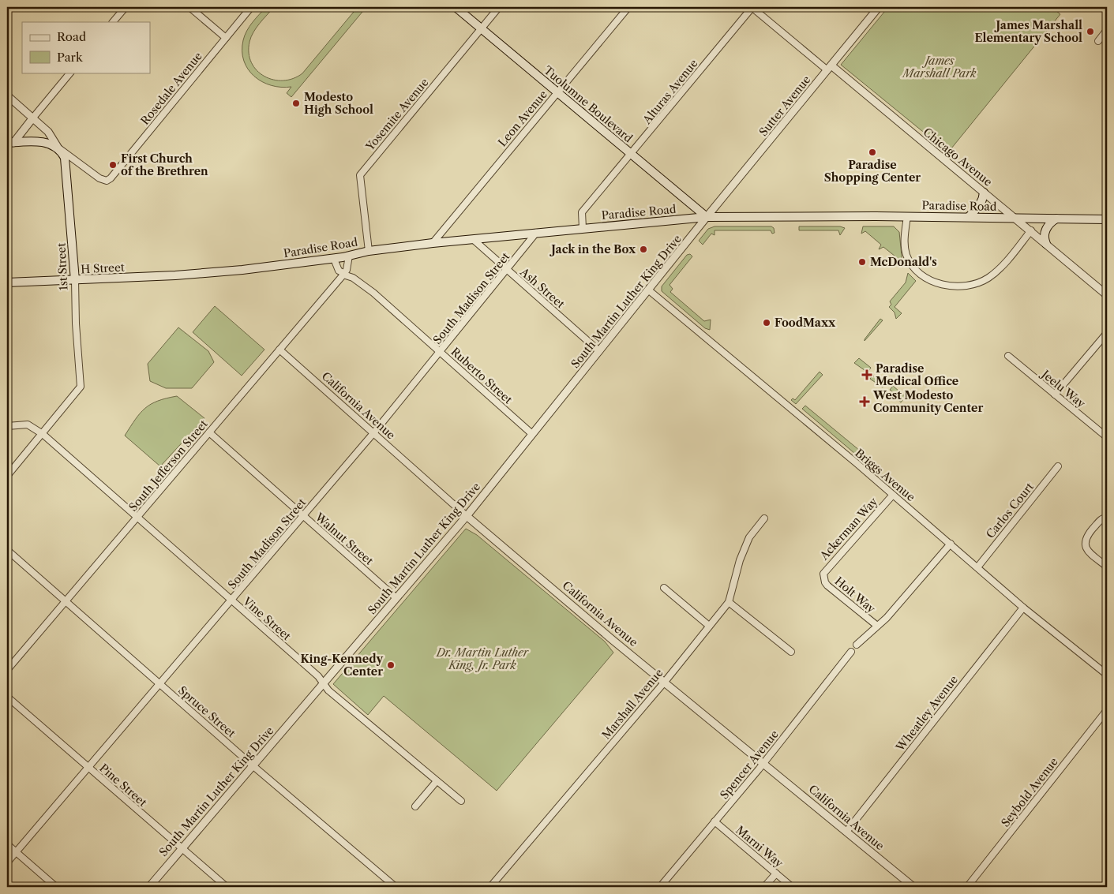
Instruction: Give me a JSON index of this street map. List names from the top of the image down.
{
  "streets": {
    "main road": [
      "Tuolumne Boulevard",
      "Paradise Road",
      "1st Street",
      "H Street"
    ],
    "street": [
      "Rosedale Avenue",
      "Alturas Avenue",
      "Sutter Avenue",
      "Yosemite Avenue",
      "Leon Avenue",
      "Chicago Avenue",
      "Ash Street",
      "South Madison Street",
      "South Martin Luther King Drive",
      "Ruberto Street",
      "Jeelu Way",
      "California Avenue",
      "South Jefferson Street",
      "Briggs Avenue",
      "Carlos Court",
      "Ackerman Way",
      "Walnut Street",
      "Holt Way",
      "Vine Street",
      "Marshall Avenue",
      "Spruce Street",
      "Wheatley Avenue",
      "Spencer Avenue",
      "Pine Street",
      "Seybold Avenue",
      "Marni Way"
    ]
  },
  "crossings": [
    ["Rosedale Avenue", "1st Street"],
    ["Alturas Avenue", "Tuolumne Boulevard"],
    ["Alturas Avenue", "Paradise Road"],
    ["Tuolumne Boulevard", "Sutter Avenue"],
    ["Tuolumne Boulevard", "Yosemite Avenue"],
    ["Tuolumne Boulevard", "Leon Avenue"],
    ["Tuolumne Boulevard", "Paradise Road"],
    ["Tuolumne Boulevard", "South Martin Luther King Drive"],
    ["Sutter Avenue", "Chicago Avenue"],
    ["Sutter Avenue", "Paradise Road"],
    ["Sutter Avenue", "South Martin Luther King Drive"],
    ["Yosemite Avenue", "Paradise Road"],
    ["Leon Avenue", "Paradise Road"],
    ["Chicago Avenue", "Paradise Road"],
    ["Paradise Road", "H Street"],
    ["Paradise Road", "Ash Street"],
    ["Paradise Road", "South Madison Street"],
    ["Paradise Road", "South Martin Luther King Drive"],
    ["Paradise Road", "South Jefferson Street"],
    ["1st Street", "H Street"],
    ["1st Street", "Vine Street"],
    ["Ash Street", "South Madison Street"],
    ["Ash Street", "South Martin Luther King Drive"],
    ["South Madison Street", "Ruberto Street"],
    ["South Madison Street", "California Avenue"],
    ["South Madison Street", "Walnut Street"],
    ["South Madison Street", "Vine Street"],
    ["South Madison Street", "Spruce Street"],
    ["South Madison Street", "Pine Street"],
    ["South Martin Luther King Drive", "Ruberto Street"],
    ["South Martin Luther King Drive", "California Avenue"],
    ["South Martin Luther King Drive", "Briggs Avenue"],
    ["South Martin Luther King Drive", "Walnut Street"],
    ["South Martin Luther King Drive", "Vine Street"],
    ["South Martin Luther King Drive", "Spruce Street"],
    ["South Martin Luther King Drive", "Pine Street"],
    ["Ruberto Street", "South Jefferson Street"],
    ["California Avenue", "South Jefferson Street"],
    ["California Avenue", "Marshall Avenue"],
    ["California Avenue", "Wheatley Avenue"],
    ["California Avenue", "Spencer Avenue"],
    ["South Jefferson Street", "Walnut Street"],
    ["South Jefferson Street", "Vine Street"],
    ["South Jefferson Street", "Spruce Street"],
    ["Briggs Avenue", "Carlos Court"],
    ["Briggs Avenue", "Ackerman Way"],
    ["Briggs Avenue", "Wheatley Avenue"],
    ["Ackerman Way", "Holt Way"],
    ["Spencer Avenue", "Marni Way"]
  ],
  "parks": ["James Marshall Park", "Dr. Martin Luther King, Jr. Park"],
  "places": {
    "other": [
      "James Marshall Elementary School",
      "Modesto High School",
      "Paradise Shopping Center",
      "First Church of the Brethren",
      "Jack in the Box",
      "McDonald's",
      "FoodMaxx",
      "King-Kennedy Center"
    ],
    "health": ["Paradise Medical Office", "West Modesto Community Center"]
  },
  "legend": ["Road", "Park"]
}
